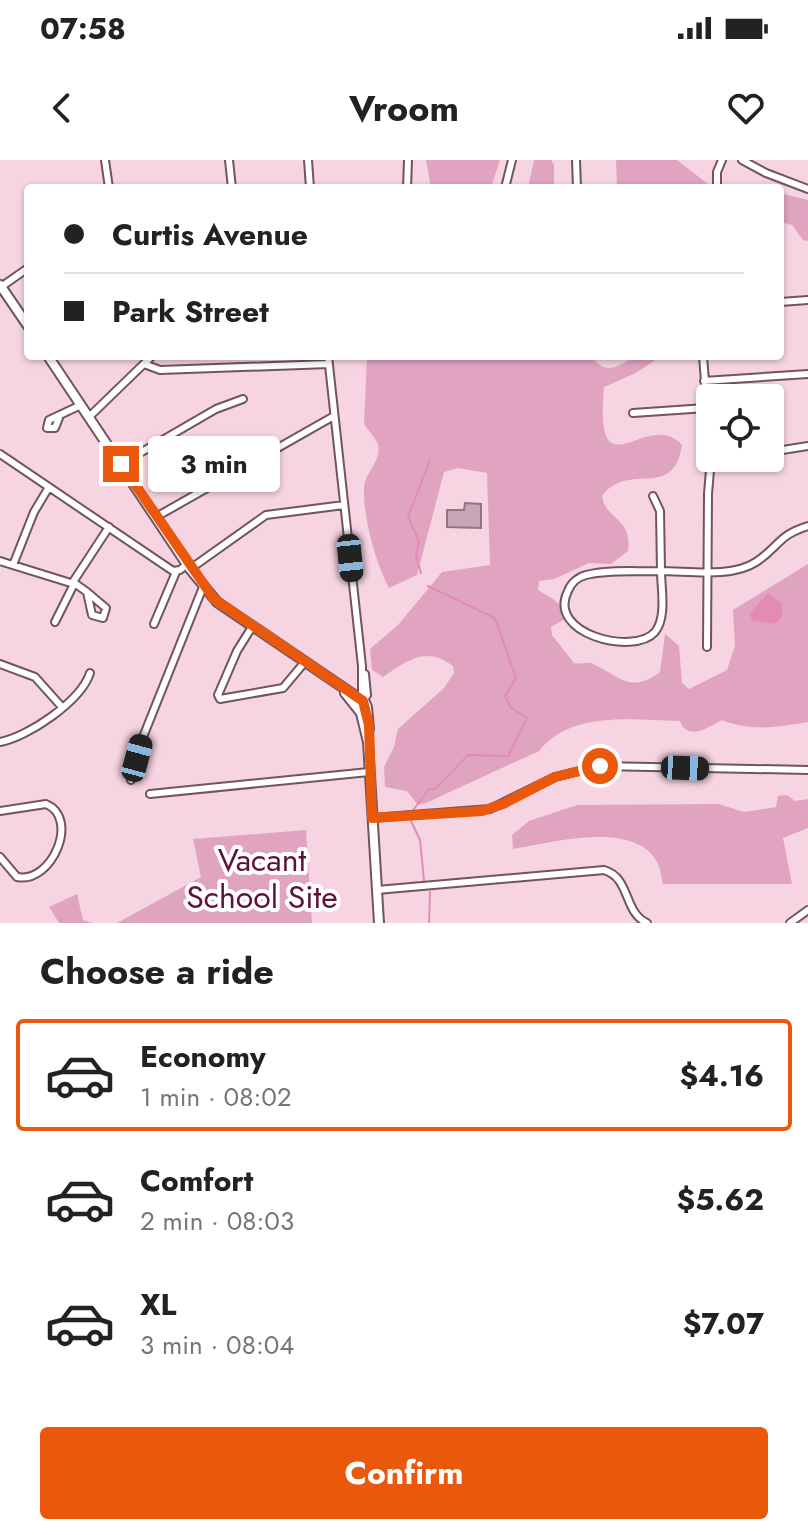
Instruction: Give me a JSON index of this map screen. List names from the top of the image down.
{
  "parks": ["Vacant School Site"],
  "page": {
    "status": "07:58",
    "header": "Vroom",
    "banner": ["Curtis Avenue", "Park Street"],
    "bubble": "3 min",
    "heading": "Choose a ride",
    "list": [
      {
        "name": "Economy",
        "note": "1 min · 08:02",
        "value": "$4.16"
      },
      {
        "name": "Comfort",
        "note": "2 min · 08:03",
        "value": "$5.62"
      },
      {
        "name": "XL",
        "note": "3 min · 08:04",
        "value": "$7.07"
      }
    ],
    "buttons": "Confirm"
  }
}
